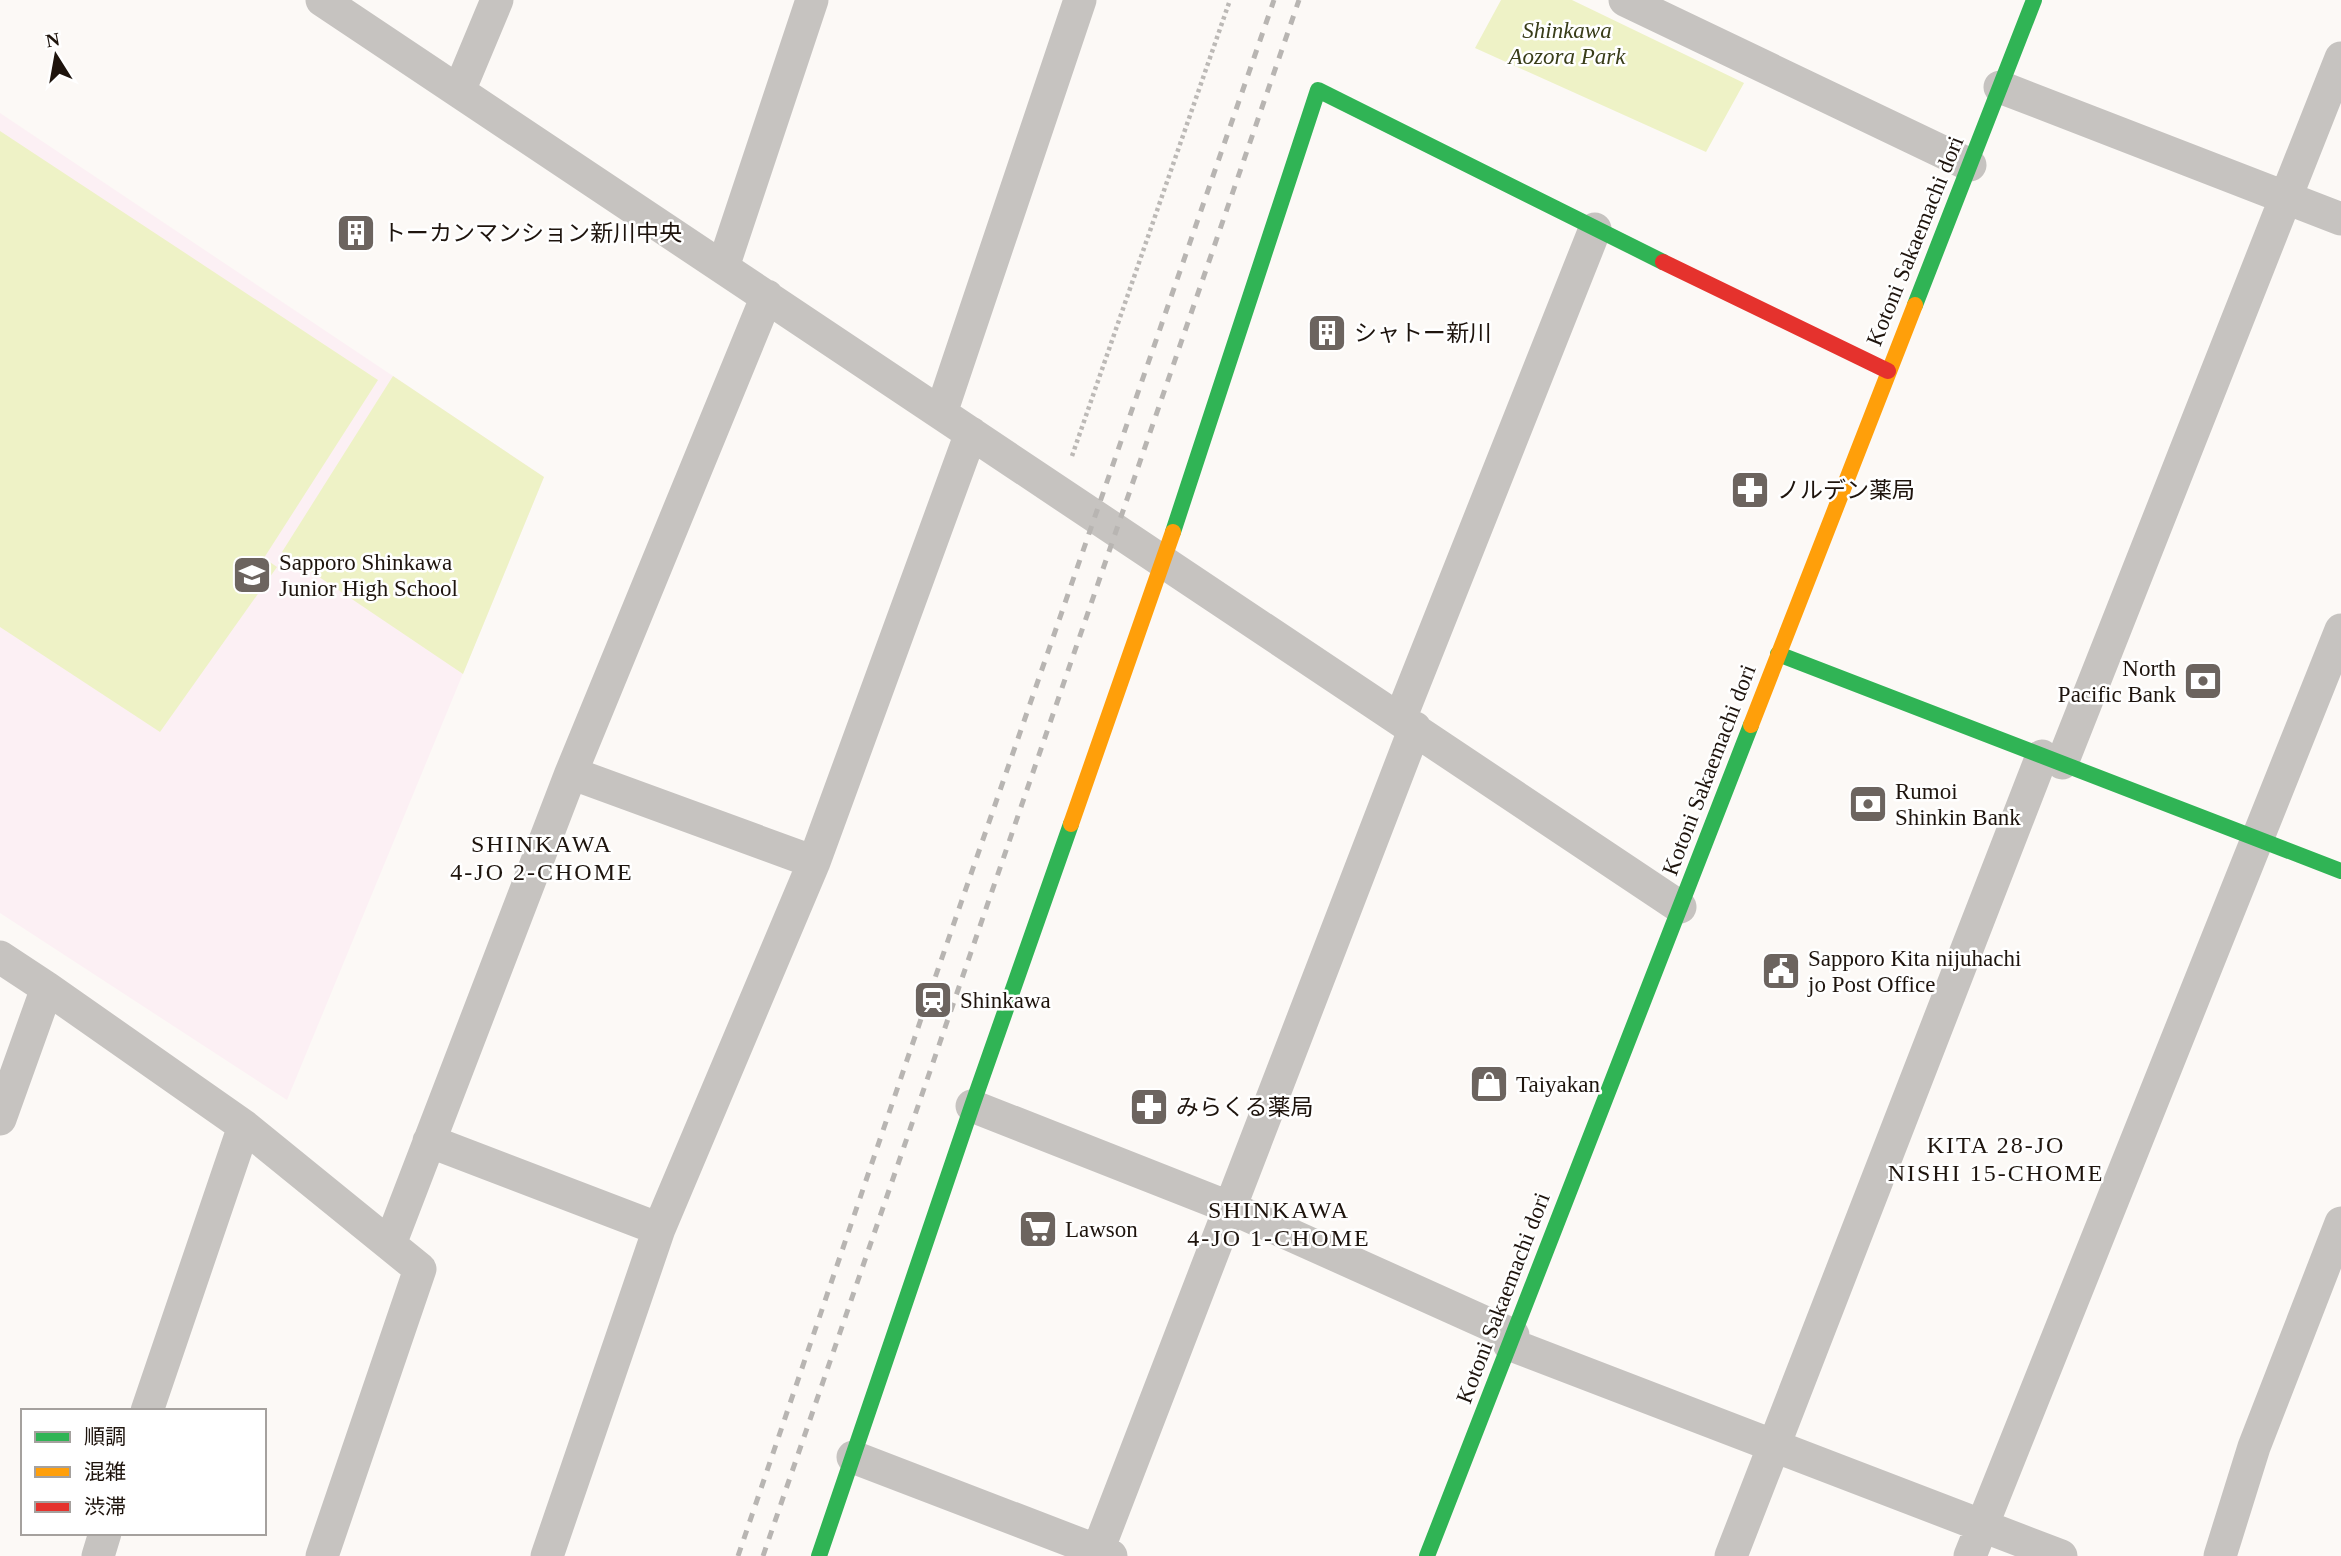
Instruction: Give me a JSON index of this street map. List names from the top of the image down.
{
  "streets": {
    "street": ["Kotoni Sakaemachi dori"]
  },
  "districts": ["SHINKAWA 4-JO 2-CHOME", "KITA 28-JO NISHI 15-CHOME", "SHINKAWA 4-JO 1-CHOME"],
  "parks": ["Shinkawa Aozora Park"],
  "places": {
    "building": ["トーカンマンション新川中央", "シャトー新川"],
    "pharmacy": ["ノルデン薬局", "みらくる薬局"],
    "school or university": ["Sapporo Shinkawa Junior High School"],
    "bank": ["North Pacific Bank", "Rumoi Shinkin Bank"],
    "public building": ["Sapporo Kita nijuhachi jo Post Office"],
    "station": ["Shinkawa"],
    "shop": ["Taiyakan"],
    "supermarket": ["Lawson"]
  },
  "legend": ["順調", "混雑", "渋滞"],
  "north": "top"
}
